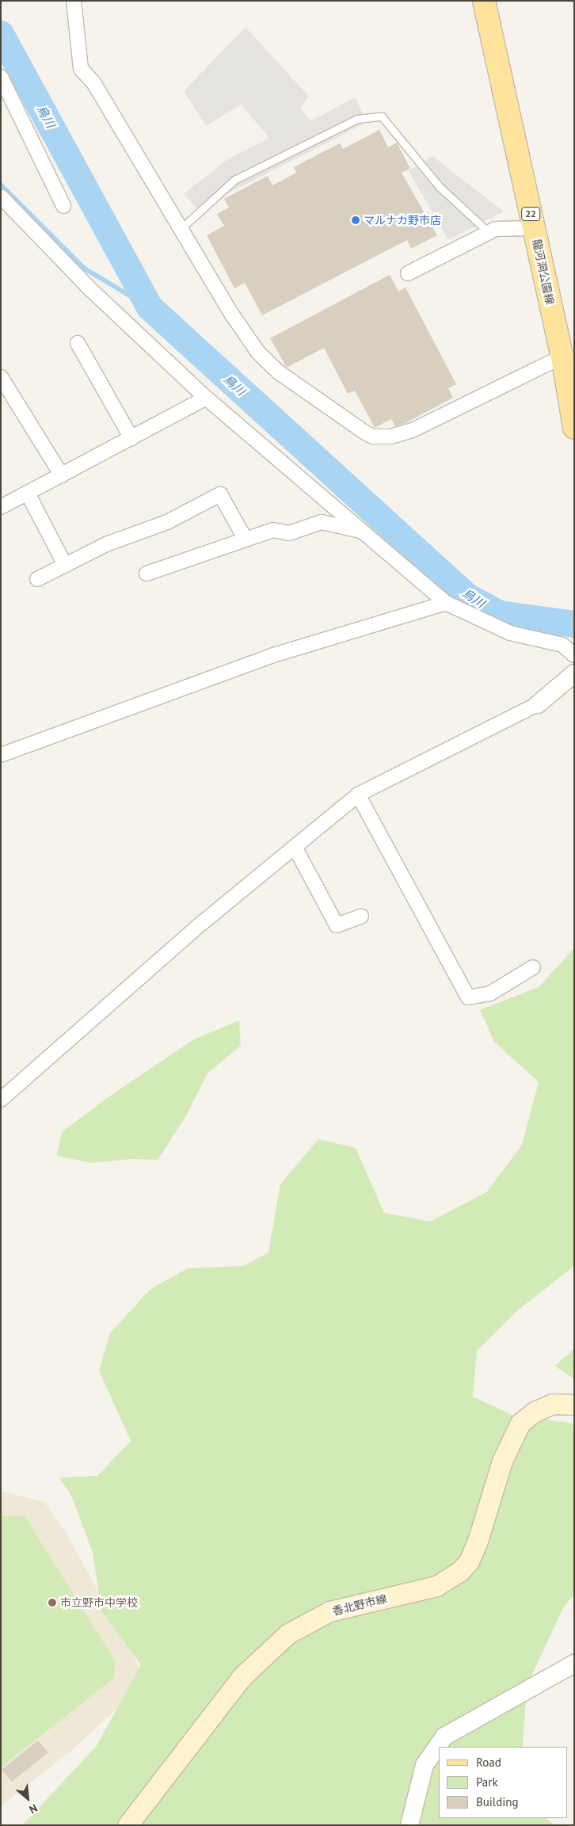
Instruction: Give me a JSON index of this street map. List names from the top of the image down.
{
  "streets": {
    "main road": ["22", "龍河洞公園線", "香北野市線"]
  },
  "water": ["烏川"],
  "places": ["マルナカ野市店", "市立野市中学校"],
  "legend": ["Road", "Park", "Building"],
  "north": "bottom right"
}
